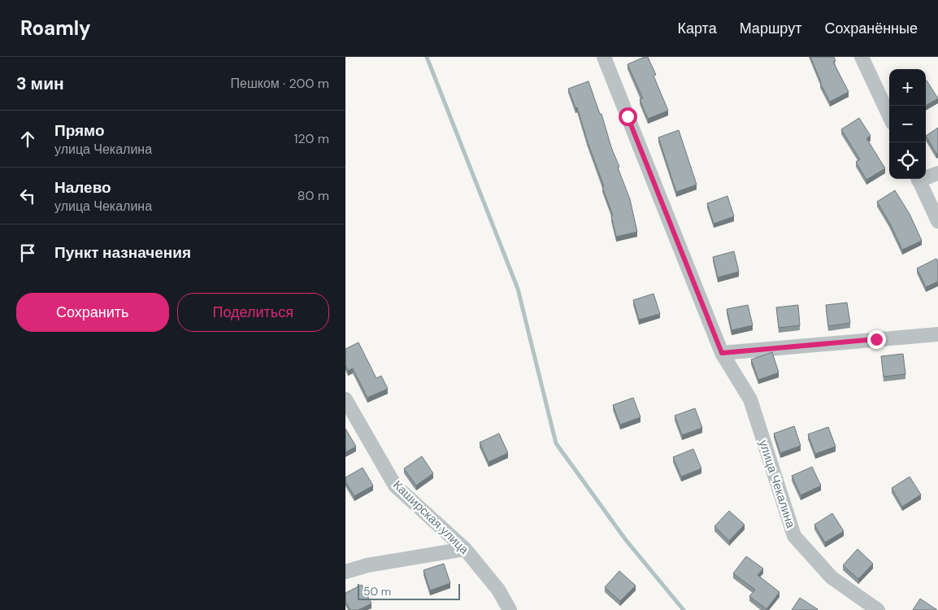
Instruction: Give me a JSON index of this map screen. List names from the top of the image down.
{
  "streets": {
    "street": ["улица Чекалина", "Каширская улица"]
  },
  "scale_bar": "50 m",
  "page": {
    "header": "Roamly",
    "nav": ["Карта", "Маршрут", "Сохранённые"],
    "heading": ["3 мин", "Пешком · 200 m"],
    "map_buttons": ["+", "−"],
    "list": [
      ["Прямо", "улица Чекалина", "120 m"],
      ["Налево", "улица Чекалина", "80 m"],
      "Пункт назначения"
    ],
    "buttons": ["Сохранить", "Поделиться"],
    "scale": "50 m"
  }
}
